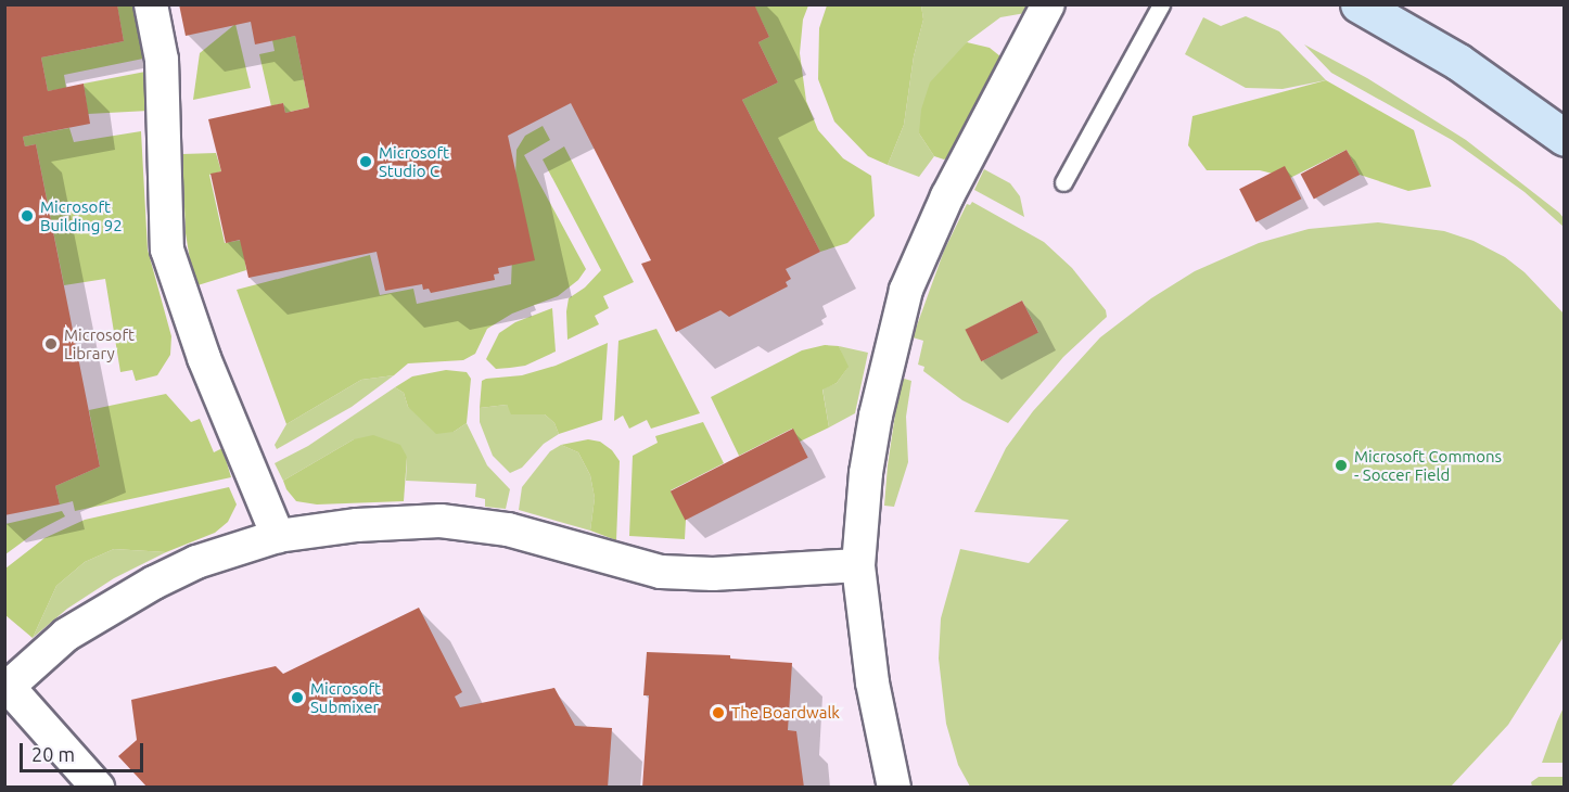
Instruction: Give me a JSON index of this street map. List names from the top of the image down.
{
  "places": [
    "Microsoft Studio C",
    "Microsoft Building 92",
    "Microsoft Library",
    "Microsoft Commons - Soccer Field",
    "Microsoft Submixer",
    "The Boardwalk"
  ],
  "scale_bar": "20 m"
}
